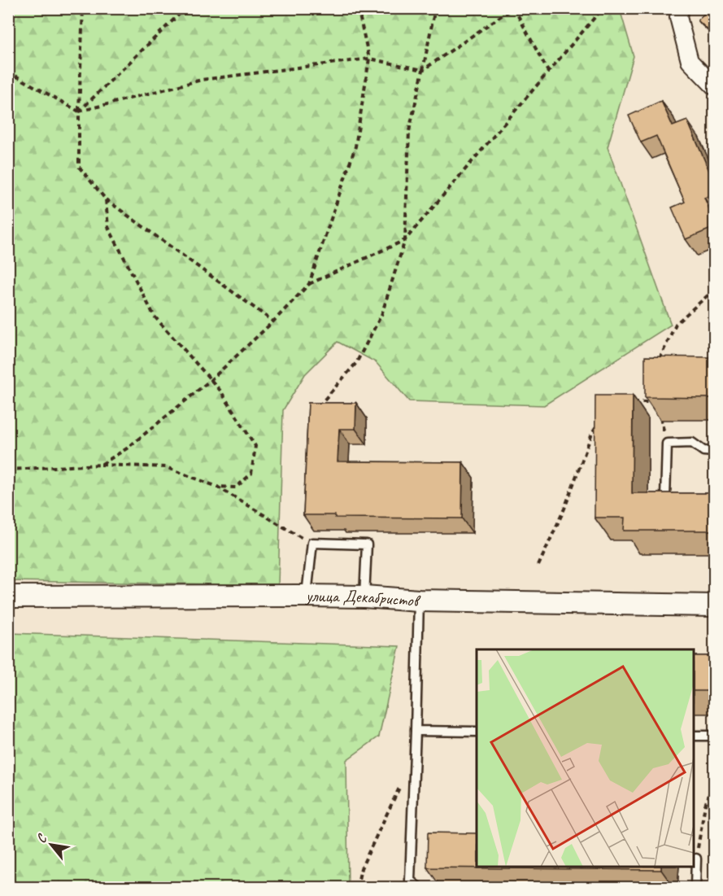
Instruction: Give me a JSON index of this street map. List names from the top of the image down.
{
  "streets": {
    "street": ["улица Декабристов"]
  },
  "north": "top left"
}
